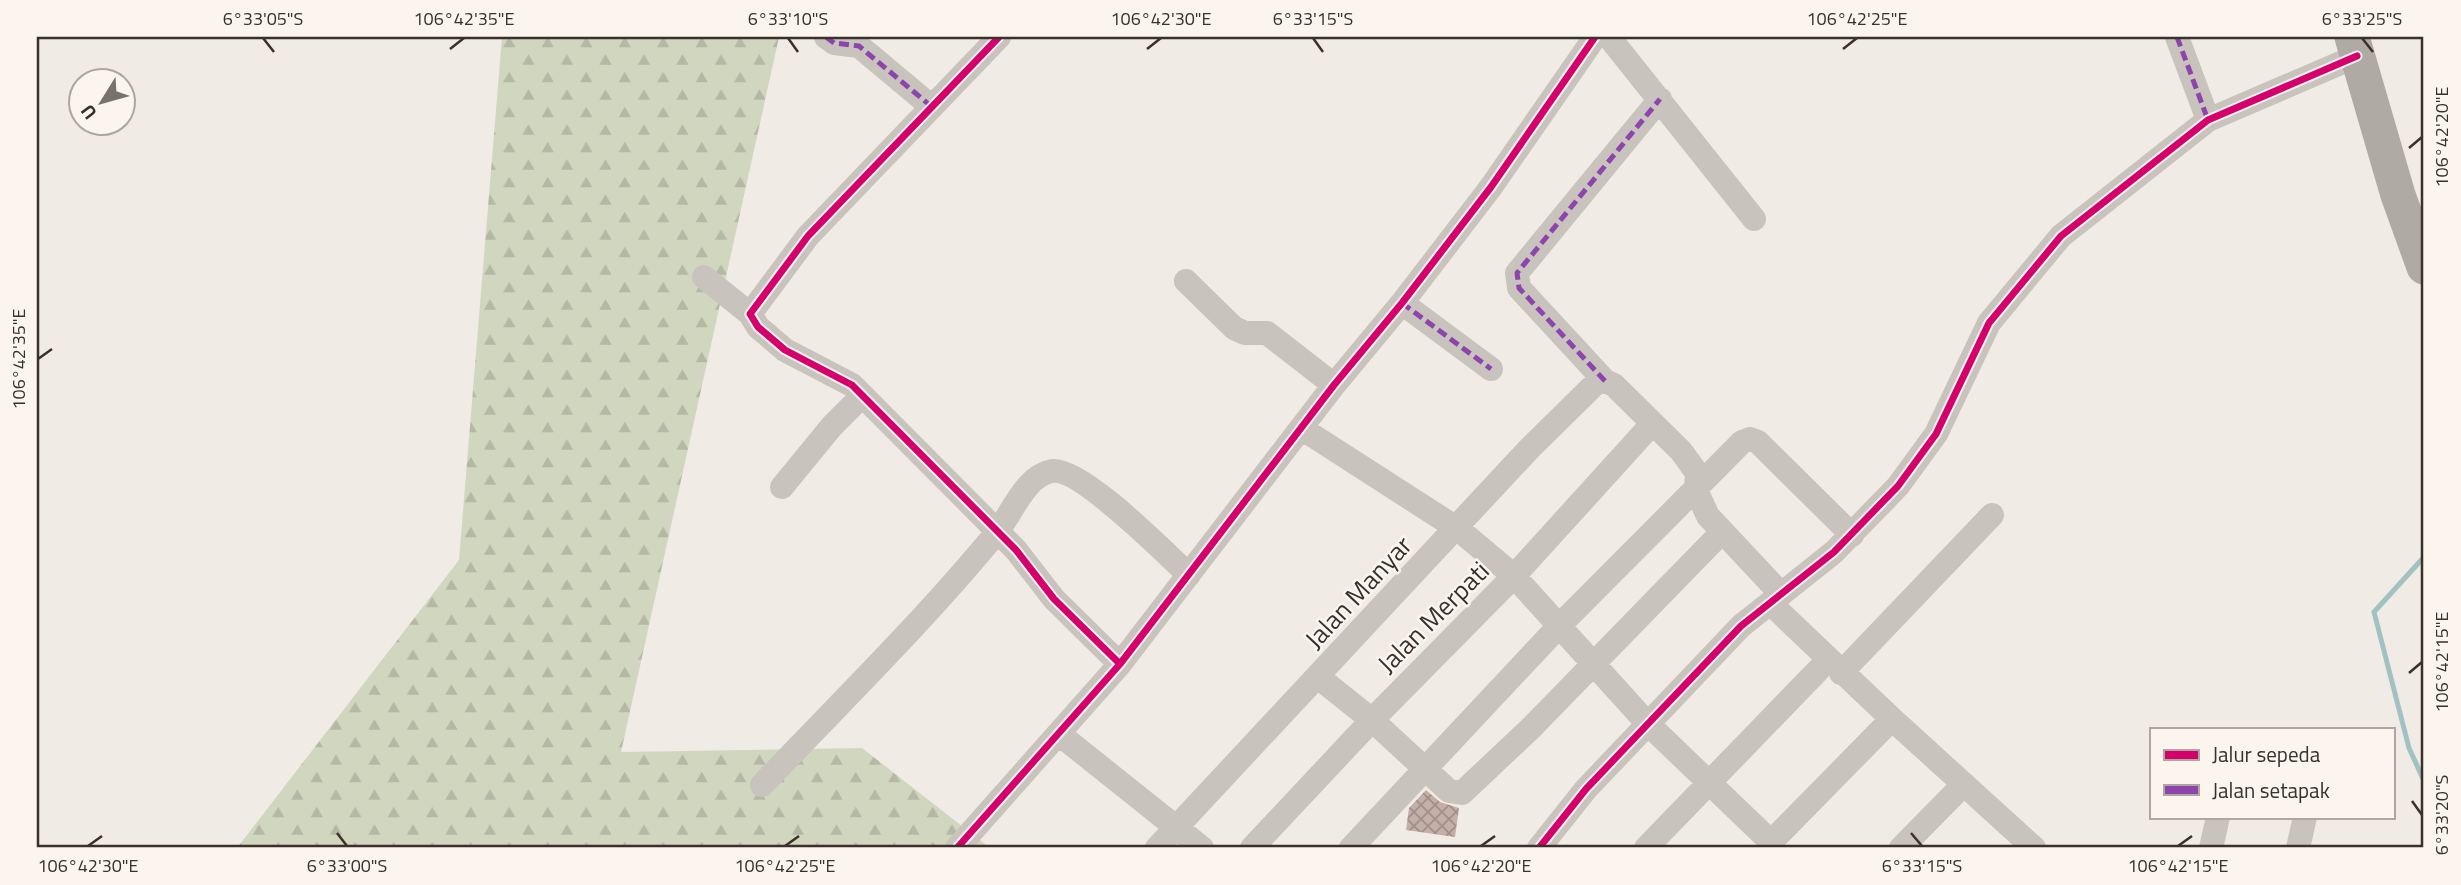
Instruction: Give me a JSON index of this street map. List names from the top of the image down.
{
  "streets": {
    "street": ["Jalan Manyar", "Jalan Merpati"]
  },
  "legend": ["Jalur sepeda", "Jalan setapak"],
  "north": "bottom left",
  "coordinates": [
    "6°33'05\"S",
    "106°42'35\"E",
    "6°33'10\"S",
    "106°42'30\"E",
    "6°33'15\"S",
    "106°42'25\"E",
    "6°33'25\"S",
    "106°42'20\"E",
    "106°42'15\"E",
    "6°33'20\"S",
    "6°33'00\"S"
  ]
}
